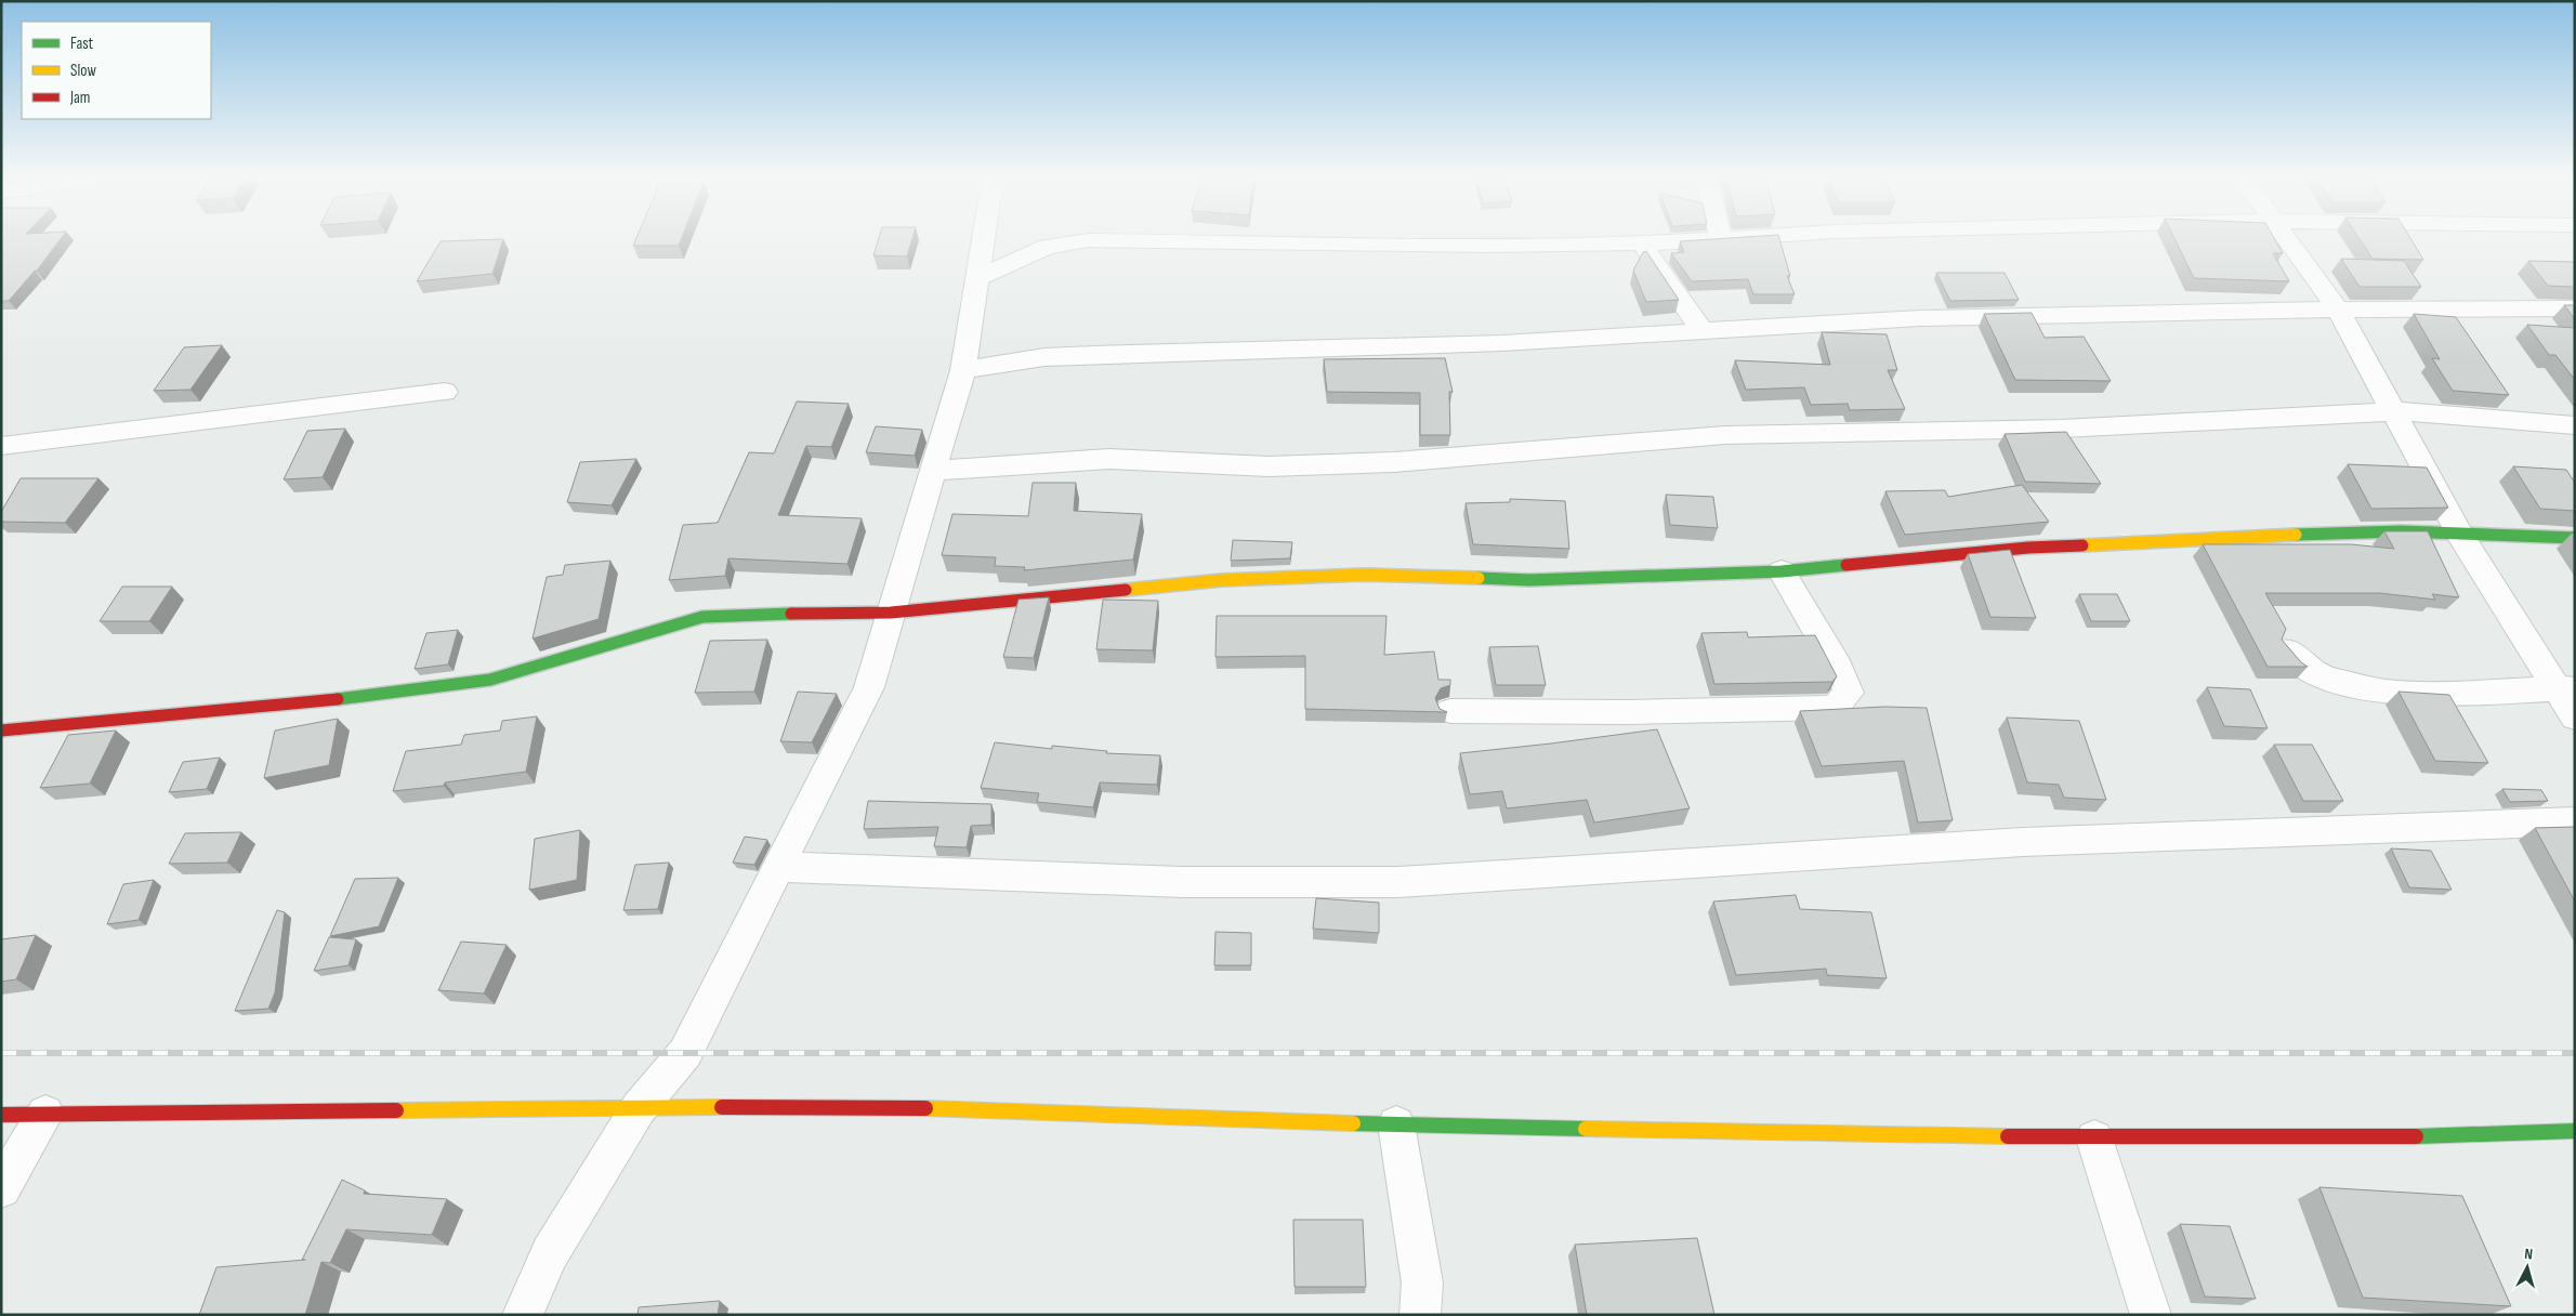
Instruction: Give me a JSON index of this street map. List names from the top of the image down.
{
  "legend": ["Fast", "Slow", "Jam"],
  "north": "top"
}
